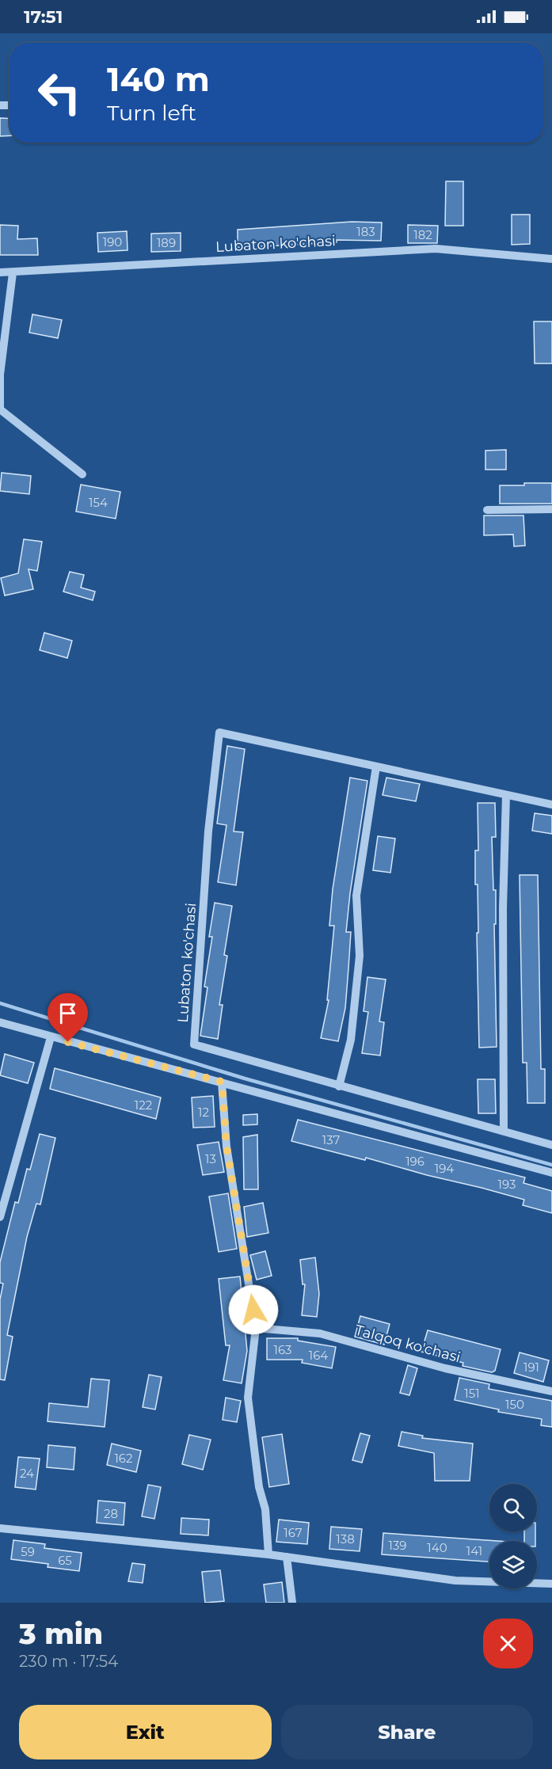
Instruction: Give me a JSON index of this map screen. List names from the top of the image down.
{
  "streets": {
    "street": ["Lubaton ko'chasi", "Talqoq ko'chasi"]
  },
  "house_numbers": [
    "183",
    "182",
    "190",
    "189",
    "154",
    "122",
    "12",
    "137",
    "13",
    "196",
    "194",
    "193",
    "163",
    "164",
    "191",
    "151",
    "150",
    "162",
    "24",
    "28",
    "167",
    "138",
    "139",
    "140",
    "141",
    "59",
    "65"
  ],
  "page": {
    "status": "17:51",
    "turn": ["140 m", "Turn left"],
    "heading": ["3 min", "230 m · 17:54"],
    "buttons": ["Exit", "Share"]
  }
}
